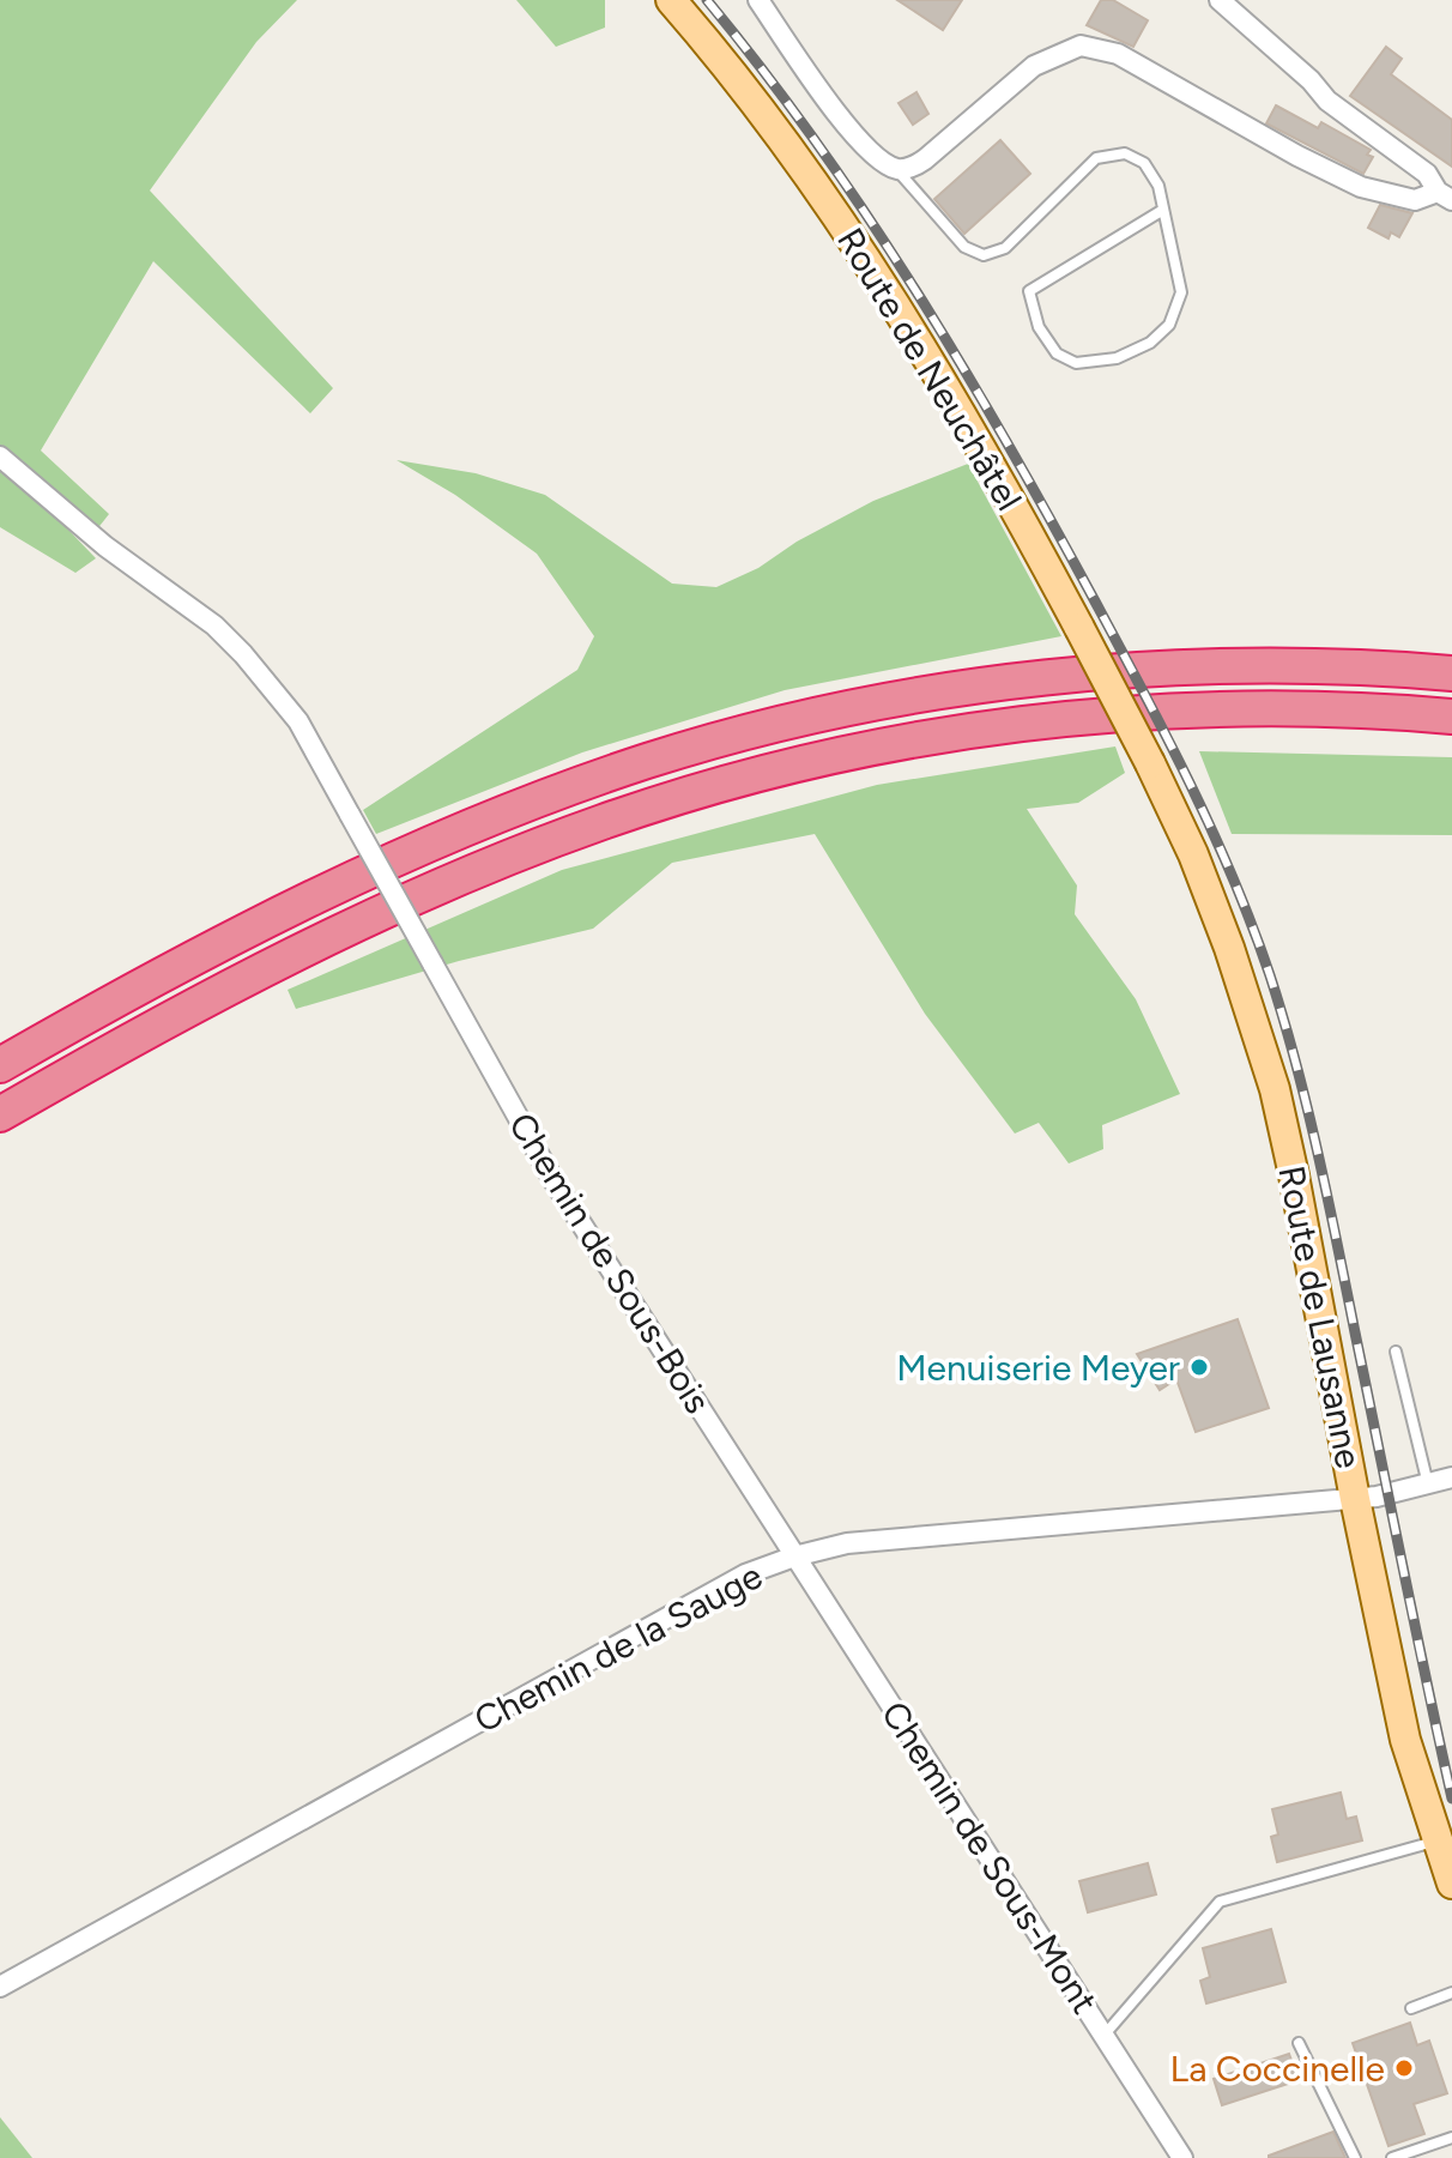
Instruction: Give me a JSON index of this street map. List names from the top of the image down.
{
  "streets": {
    "main road": ["Route de Neuchâtel", "Route de Lausanne"],
    "street": ["Chemin de Sous-Bois", "Chemin de la Sauge", "Chemin de Sous-Mont"]
  },
  "crossings": [
    ["Route de Neuchâtel", "Route de Lausanne"],
    ["Chemin de Sous-Bois", "Chemin de la Sauge"],
    ["Chemin de Sous-Bois", "Chemin de Sous-Mont"],
    ["Route de Lausanne", "Chemin de la Sauge"],
    ["Chemin de la Sauge", "Chemin de Sous-Mont"]
  ],
  "places": ["Menuiserie Meyer", "La Coccinelle"]
}
